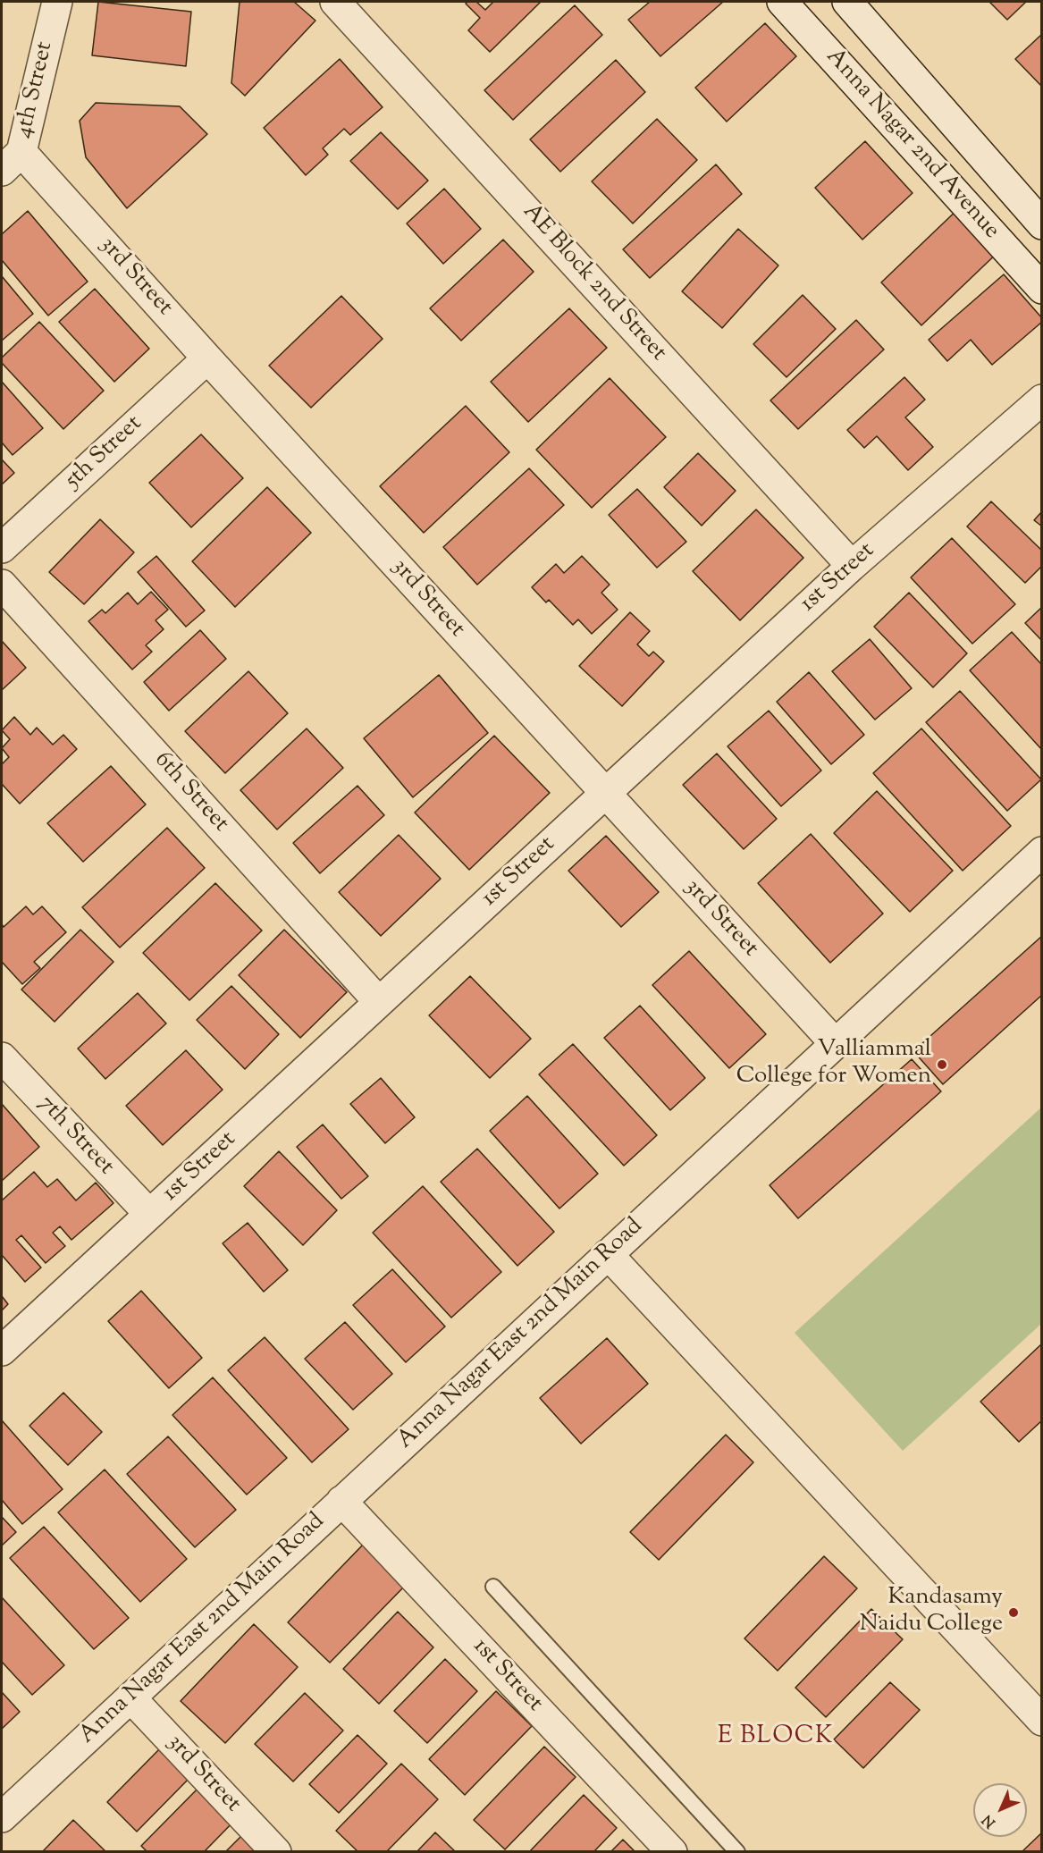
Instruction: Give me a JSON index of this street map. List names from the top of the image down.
{
  "streets": {
    "street": [
      "4th Street",
      "Anna Nagar 2nd Avenue",
      "3rd Street",
      "AE Block 2nd Street",
      "5th Street",
      "1st Street",
      "6th Street",
      "7th Street",
      "Anna Nagar East 2nd Main Road"
    ]
  },
  "crossings": [
    ["4th Street", "3rd Street"],
    ["3rd Street", "5th Street"],
    ["3rd Street", "1st Street"],
    ["3rd Street", "Anna Nagar East 2nd Main Road"],
    ["AE Block 2nd Street", "1st Street"],
    ["1st Street", "6th Street"],
    ["1st Street", "7th Street"],
    ["1st Street", "Anna Nagar East 2nd Main Road"]
  ],
  "districts": ["E BLOCK"],
  "places": ["Valliammal College for Women", "Kandasamy Naidu College"],
  "north": "bottom left"
}
